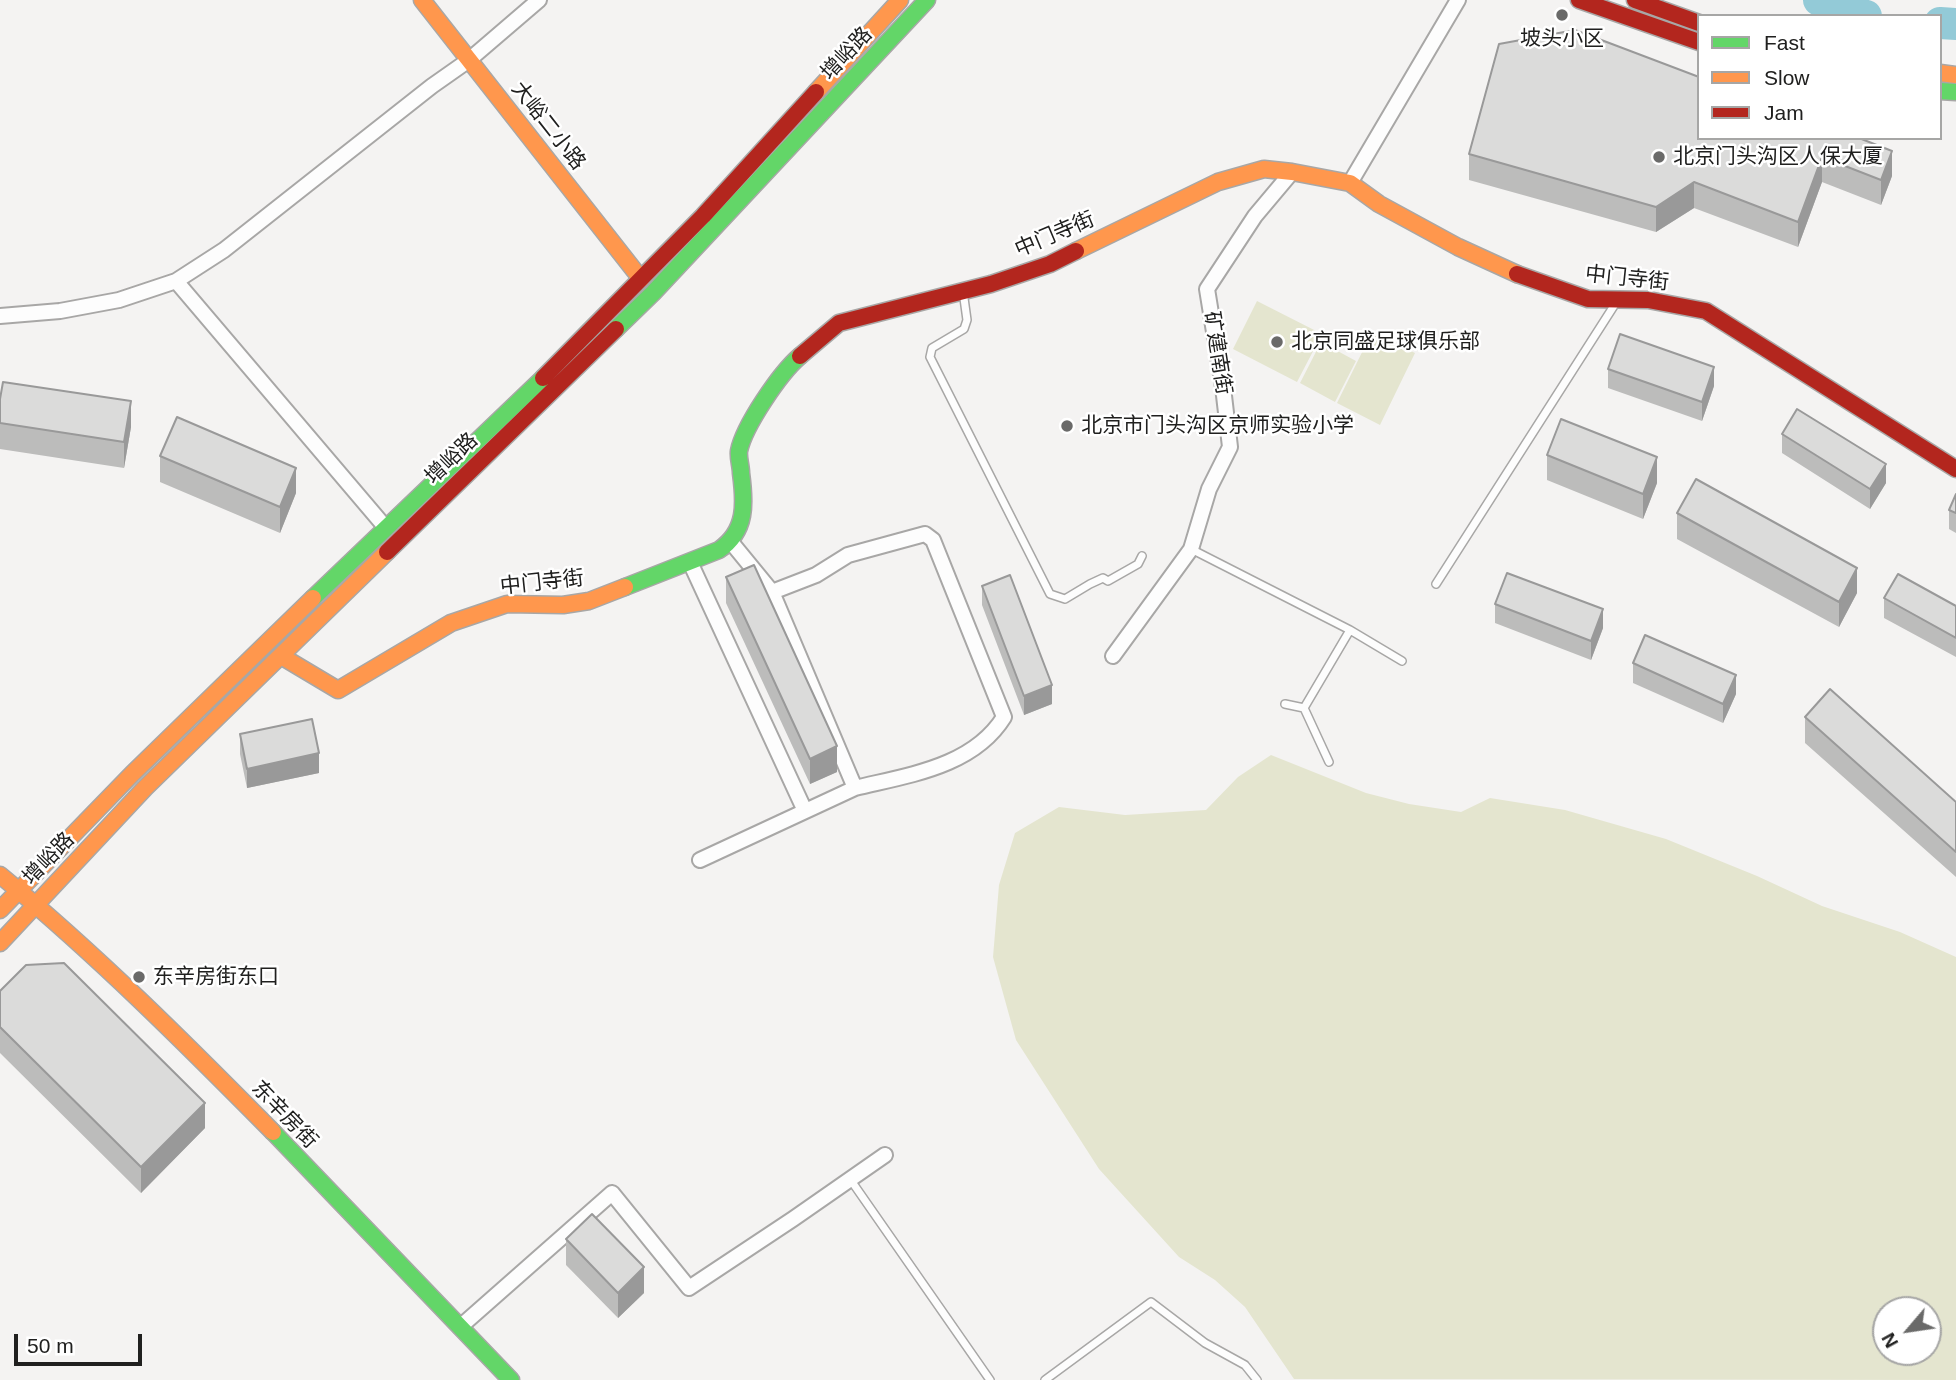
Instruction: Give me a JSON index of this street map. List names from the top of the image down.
{
  "streets": {
    "street": [
      "增峪路",
      "大峪二小路",
      "中门寺街",
      "矿建南街",
      "东辛房街"
    ]
  },
  "crossings": [
    ["增峪路", "大峪二小路"],
    ["增峪路", "中门寺街"],
    ["增峪路", "东辛房街"],
    ["中门寺街", "矿建南街"]
  ],
  "places": [
    "坡头小区",
    "北京门头沟区人保大厦",
    "北京同盛足球俱乐部",
    "北京市门头沟区京师实验小学",
    "东辛房街东口"
  ],
  "legend": ["Fast", "Slow", "Jam"],
  "scale_bar": "50 m",
  "north": "bottom left"
}
